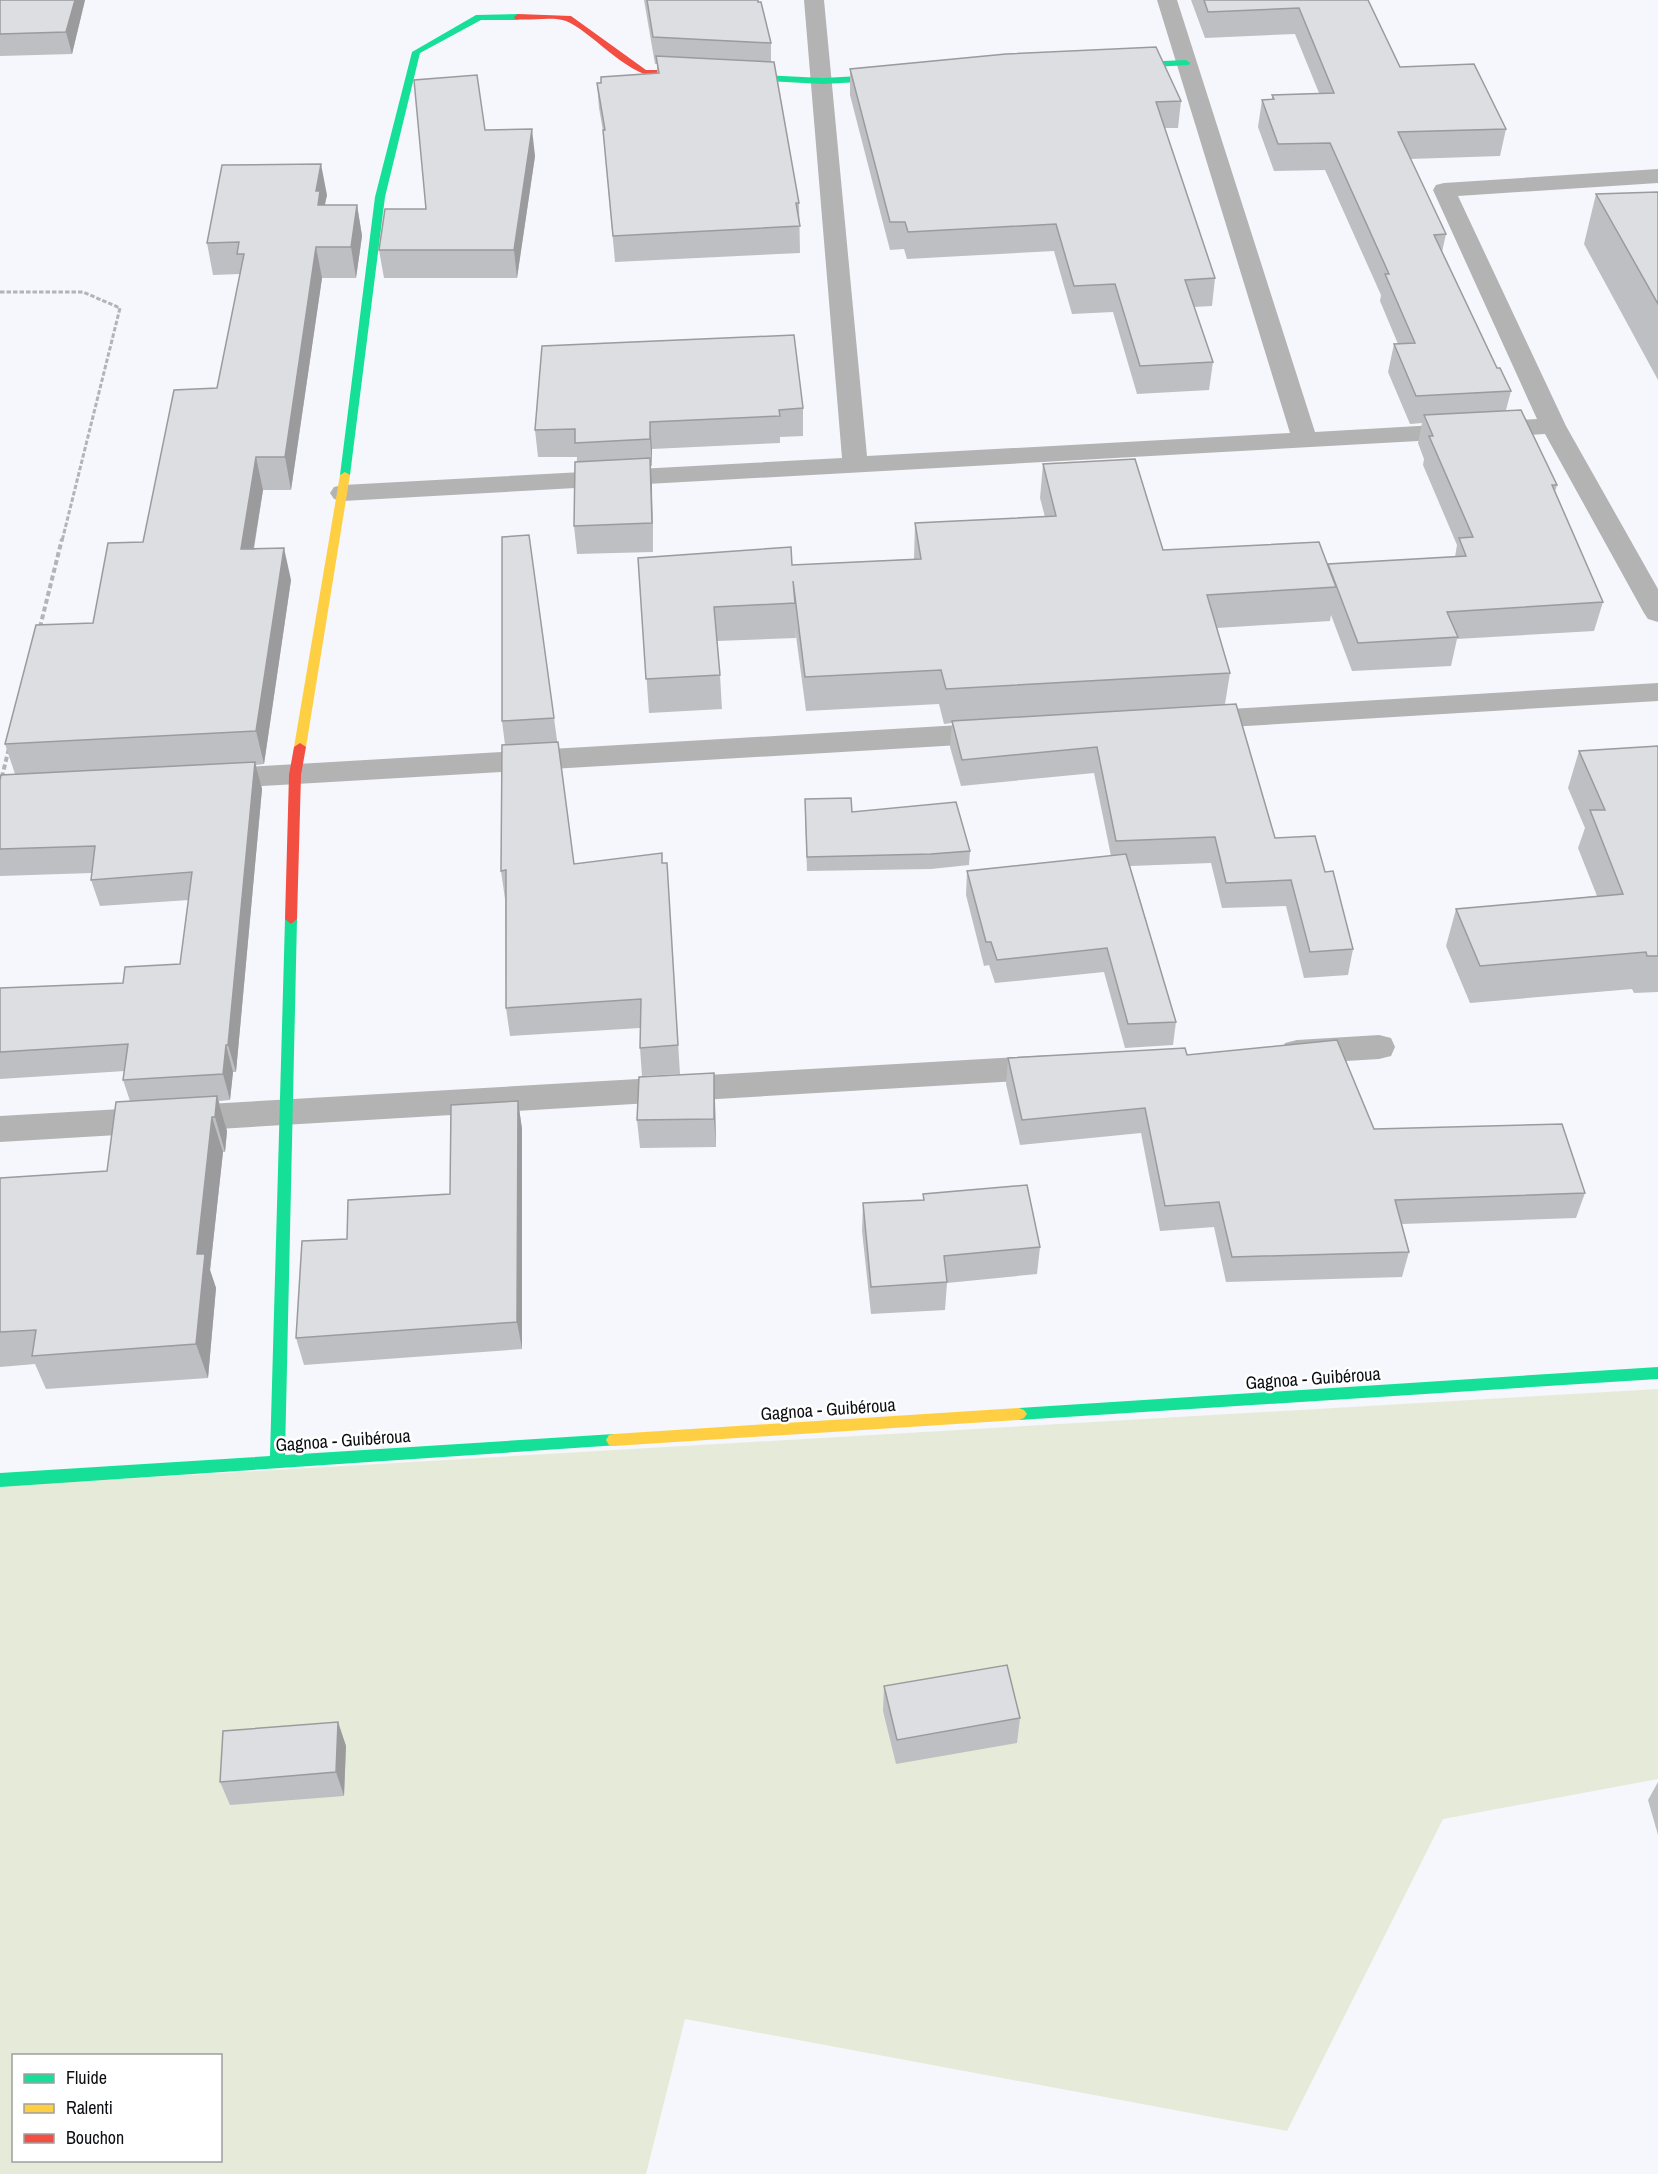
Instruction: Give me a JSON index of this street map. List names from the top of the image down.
{
  "streets": {
    "street": ["Gagnoa - Guibéroua"]
  },
  "legend": ["Fluide", "Ralenti", "Bouchon"]
}
